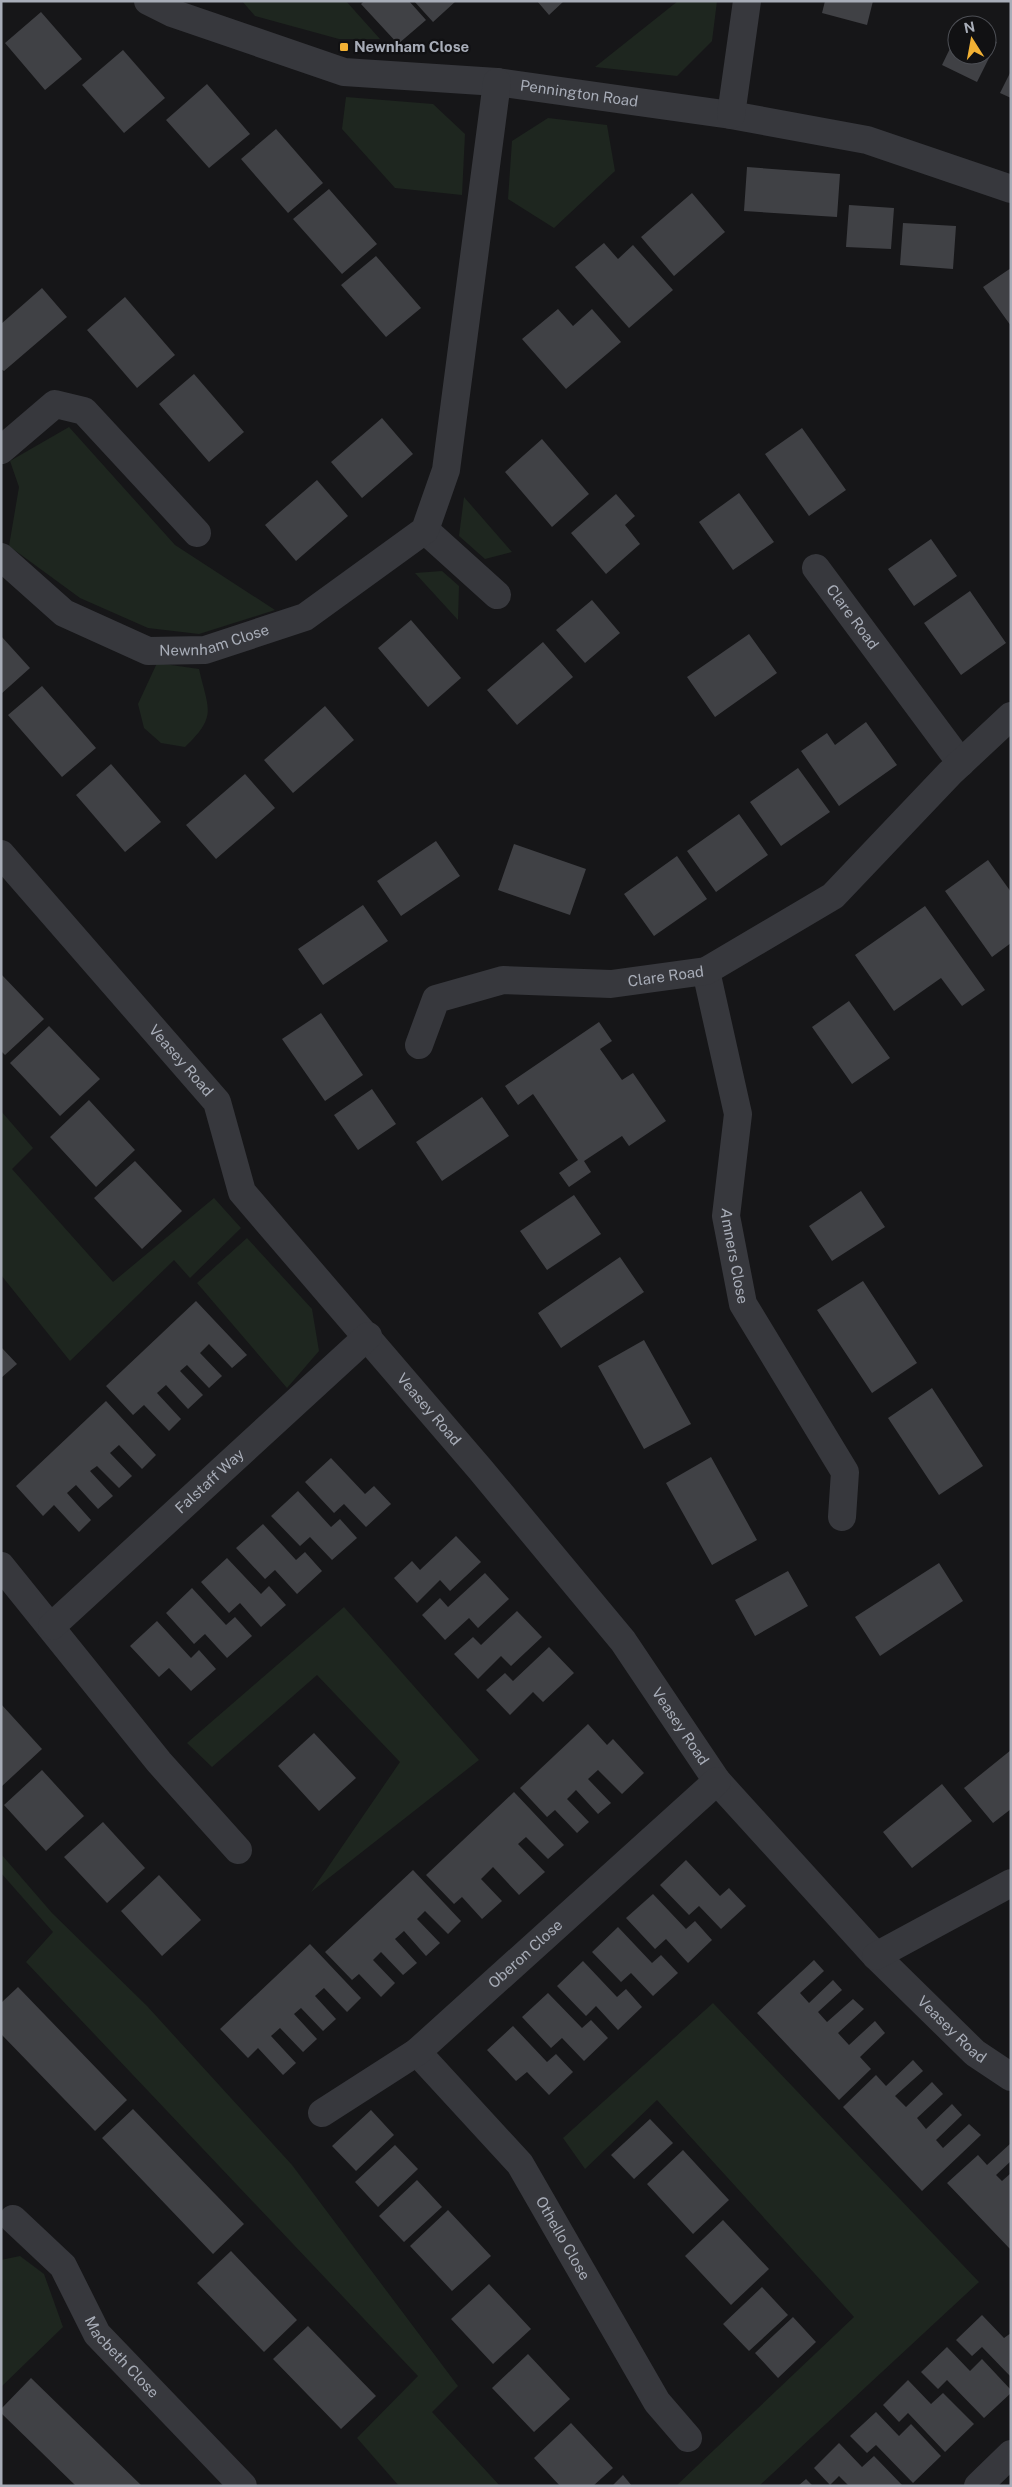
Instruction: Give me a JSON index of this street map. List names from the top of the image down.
{
  "streets": {
    "street": [
      "Pennington Road",
      "Clare Road",
      "Newnham Close",
      "Veasey Road",
      "Amners Close",
      "Falstaff Way",
      "Oberon Close",
      "Othello Close",
      "Macbeth Close"
    ]
  },
  "crossings": [
    ["Clare Road", "Amners Close"],
    ["Veasey Road", "Falstaff Way"],
    ["Veasey Road", "Oberon Close"],
    ["Oberon Close", "Othello Close"]
  ],
  "places": {
    "transit": ["Newnham Close"]
  },
  "north": "top"
}
